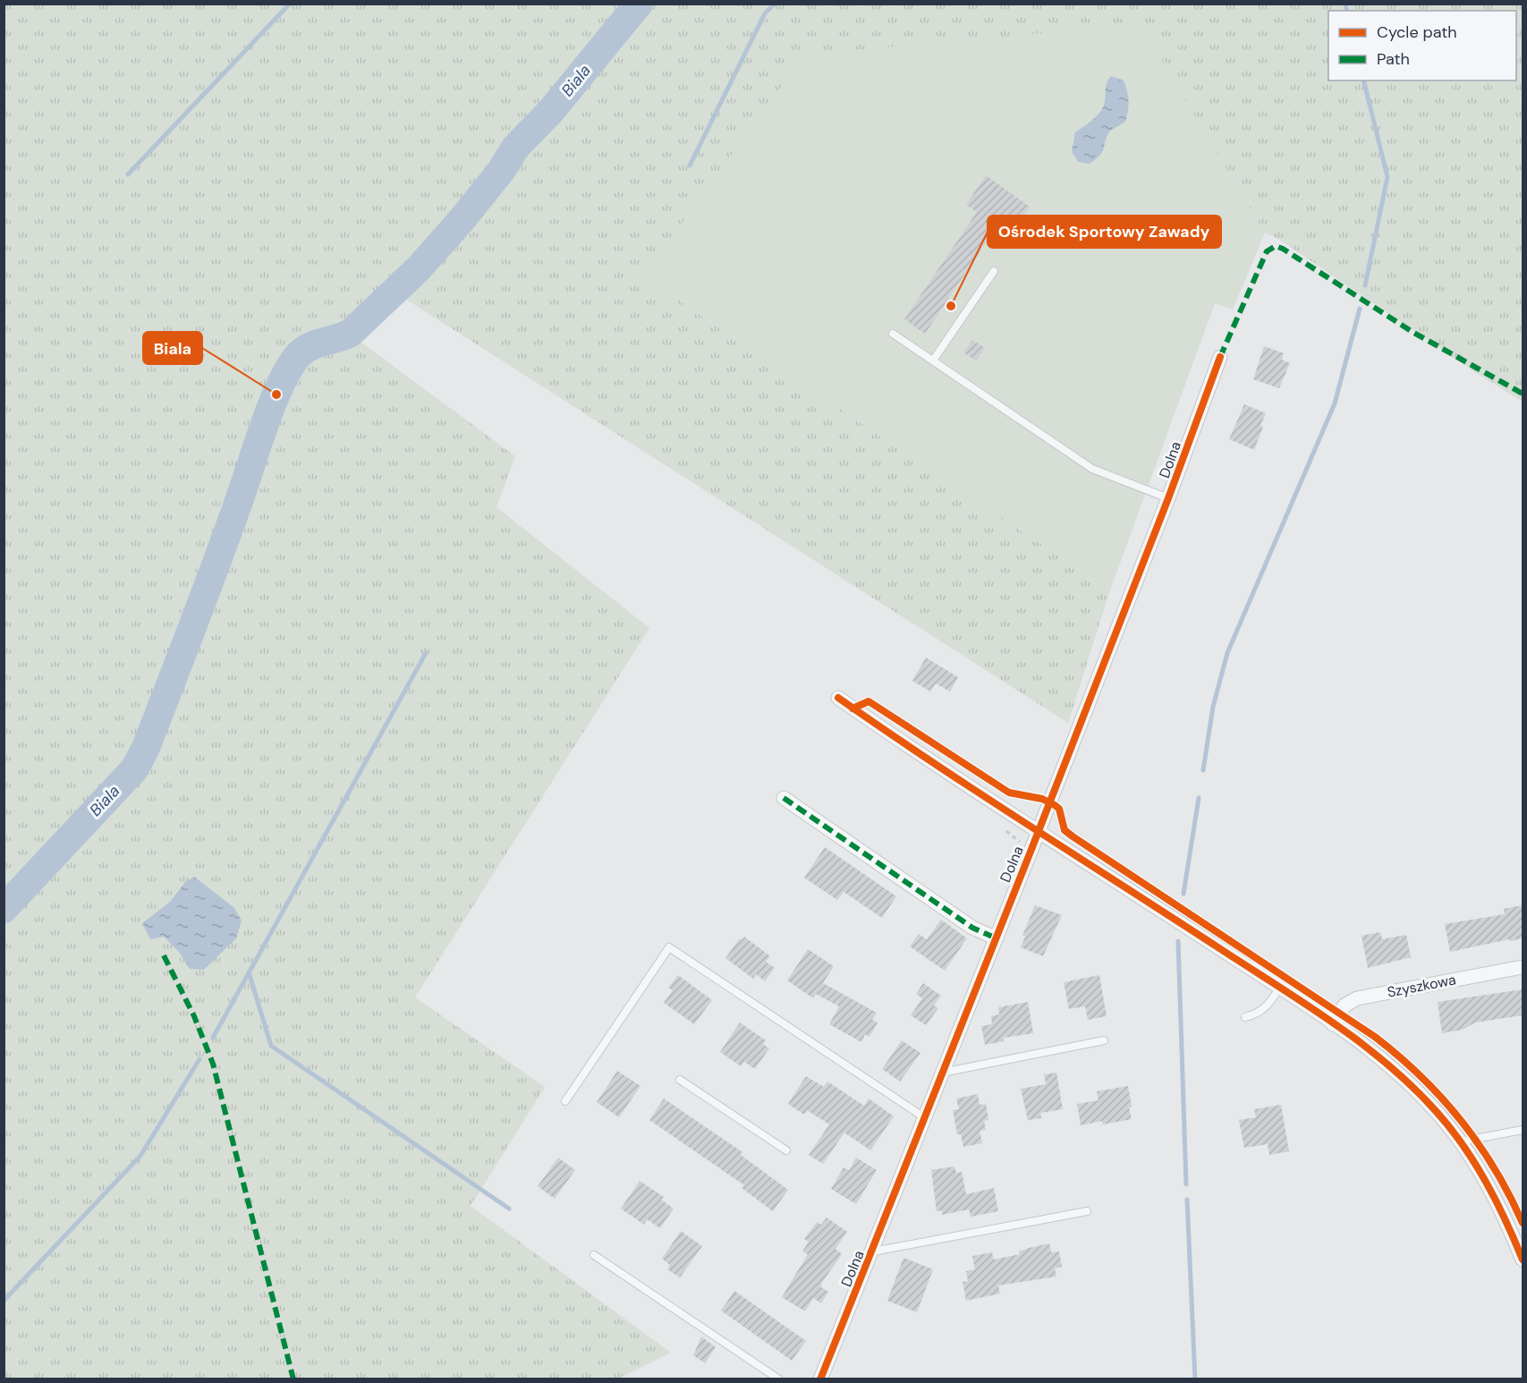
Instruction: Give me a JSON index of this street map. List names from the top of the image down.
{
  "streets": {
    "street": ["Dolna", "Szyszkowa"]
  },
  "water": ["Biala"],
  "places": ["Ośrodek Sportowy Zawady", "Biala"],
  "legend": ["Cycle path", "Path"]
}
